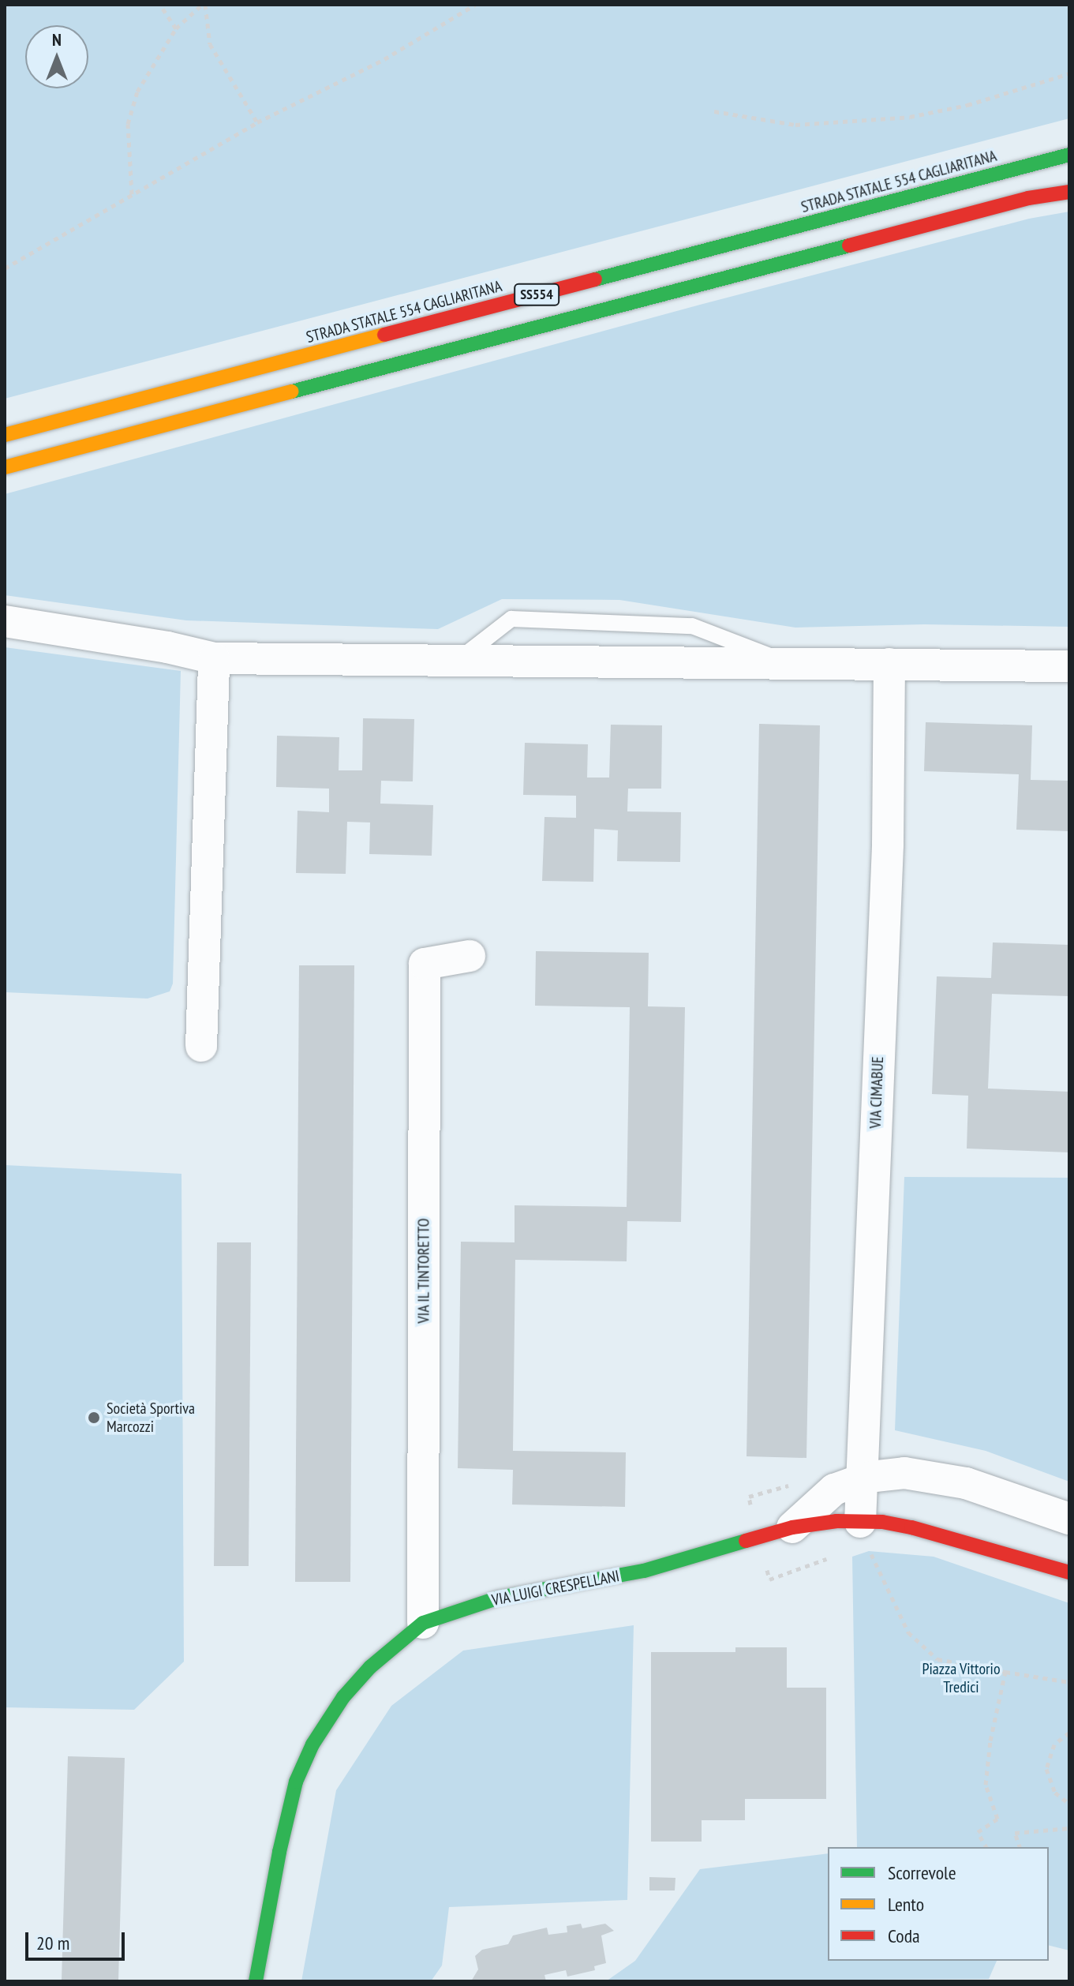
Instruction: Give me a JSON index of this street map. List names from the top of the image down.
{
  "streets": {
    "main road": ["STRADA STATALE 554 CAGLIARITANA", "SS554", "VIA LUIGI CRESPELLANI"],
    "street": ["VIA CIMABUE", "VIA IL TINTORETTO"]
  },
  "crossings": [
    ["VIA CIMABUE", "VIA LUIGI CRESPELLANI"],
    ["VIA IL TINTORETTO", "VIA LUIGI CRESPELLANI"]
  ],
  "parks": ["Piazza Vittorio Tredici"],
  "places": ["Società Sportiva Marcozzi"],
  "legend": ["Scorrevole", "Lento", "Coda"],
  "scale_bar": "20 m",
  "north": "top"
}
